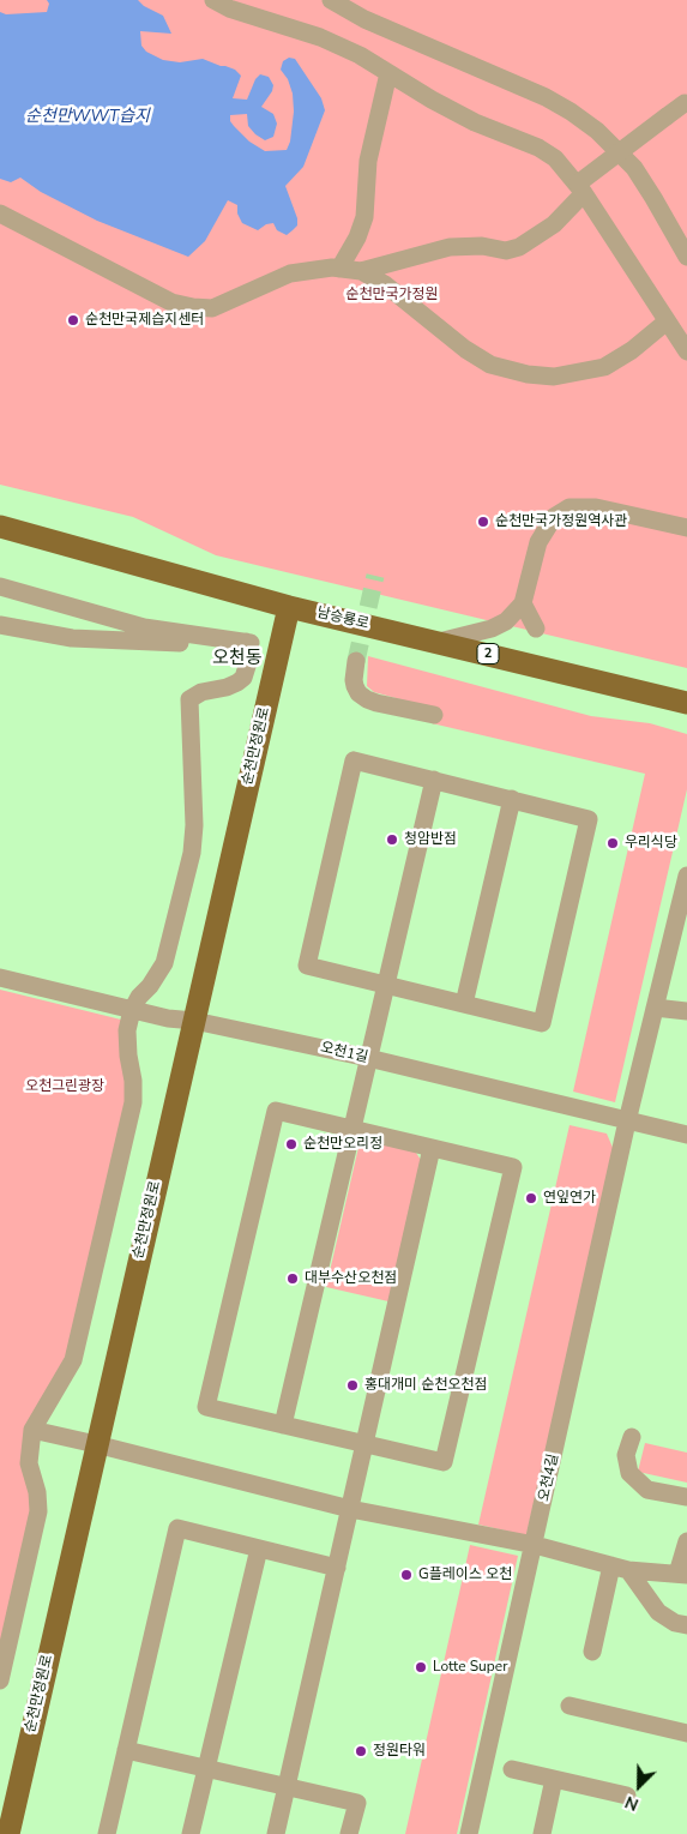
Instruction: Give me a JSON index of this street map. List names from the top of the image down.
{
  "streets": {
    "main road": ["남승룡로", "2", "순천만정원로"],
    "street": ["오천1길", "오천4길"]
  },
  "crossings": [
    ["남승룡로", "순천만정원로"],
    ["순천만정원로", "오천1길"],
    ["오천1길", "오천4길"]
  ],
  "districts": ["오천동"],
  "water": ["순천만WWT습지"],
  "parks": ["순천만국가정원", "오천그린광장"],
  "places": [
    "순천만국제습지센터",
    "순천만국가정원역사관",
    "청암반점",
    "우리식당",
    "순천만오리정",
    "연잎연가",
    "대부수산오천점",
    "홍대개미 순천오천점",
    "G플레이스 오천",
    "Lotte Super",
    "정원타워"
  ],
  "north": "bottom left"
}
